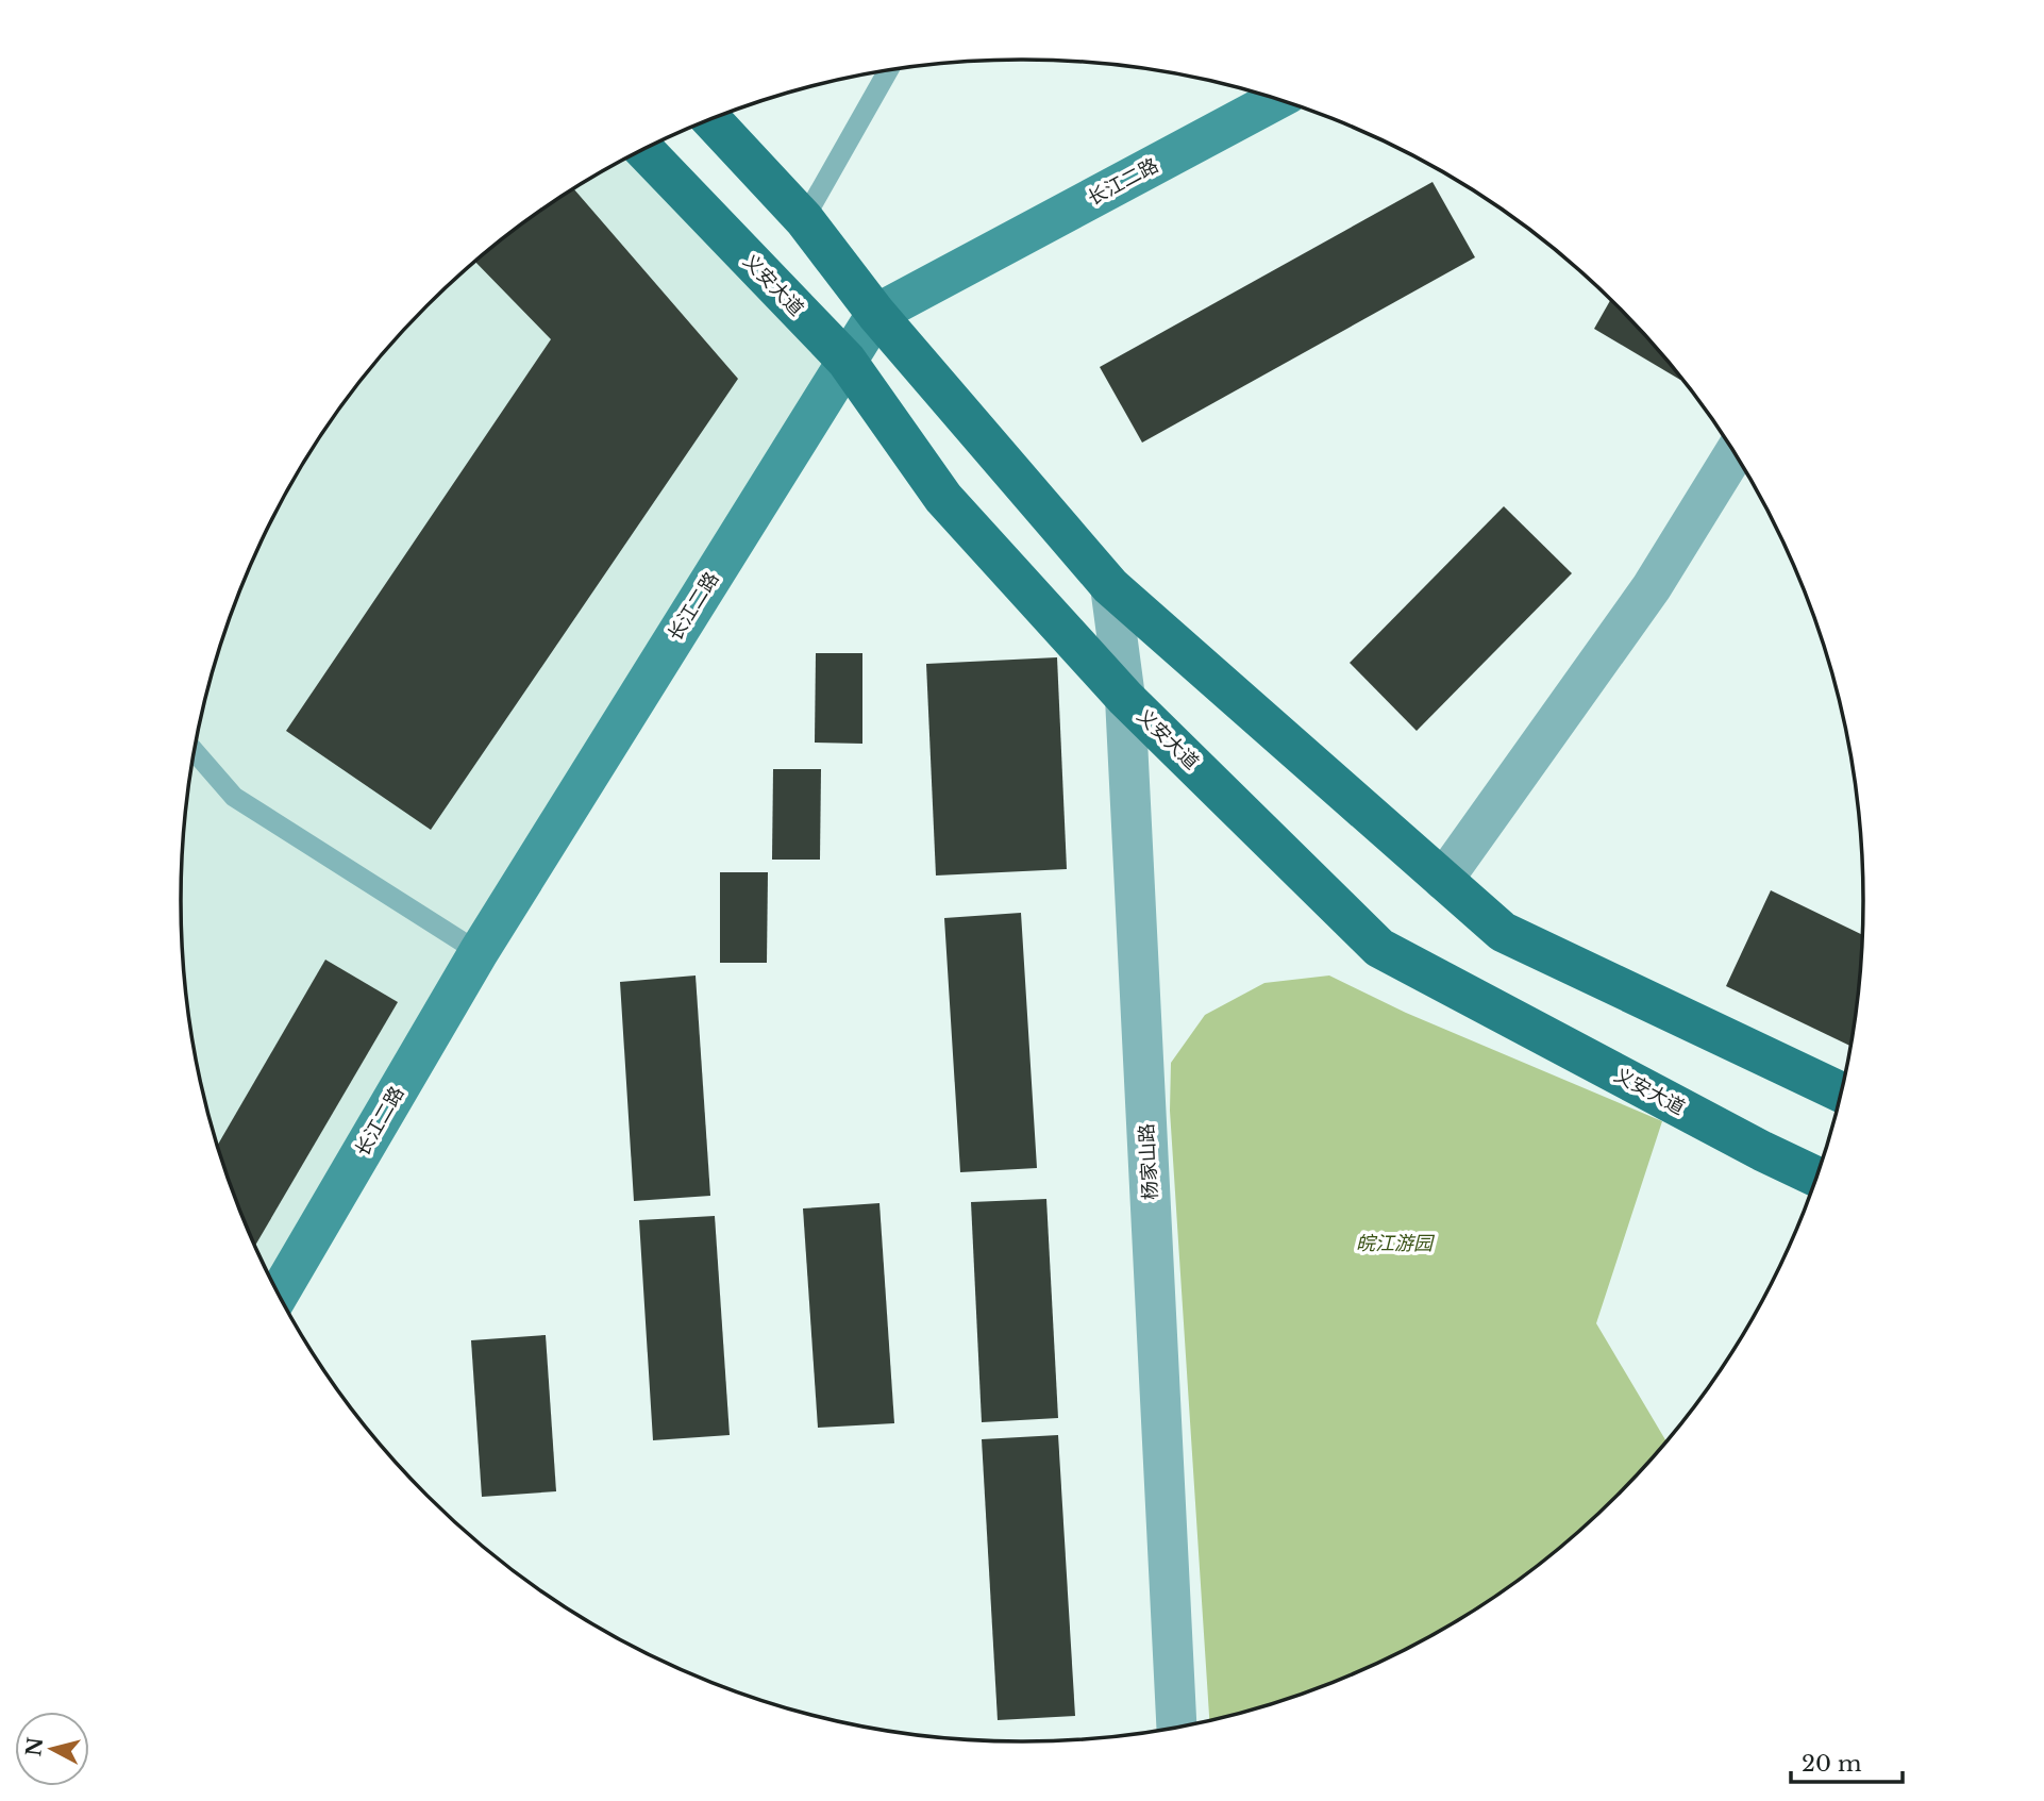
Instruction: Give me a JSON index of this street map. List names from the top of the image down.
{
  "streets": {
    "main road": ["长江二路", "义安大道"],
    "street": ["杨家山路"]
  },
  "crossings": [
    ["长江二路", "义安大道"],
    ["义安大道", "杨家山路"]
  ],
  "parks": ["皖江游园"],
  "scale_bar": "20 m",
  "north": "left"
}
